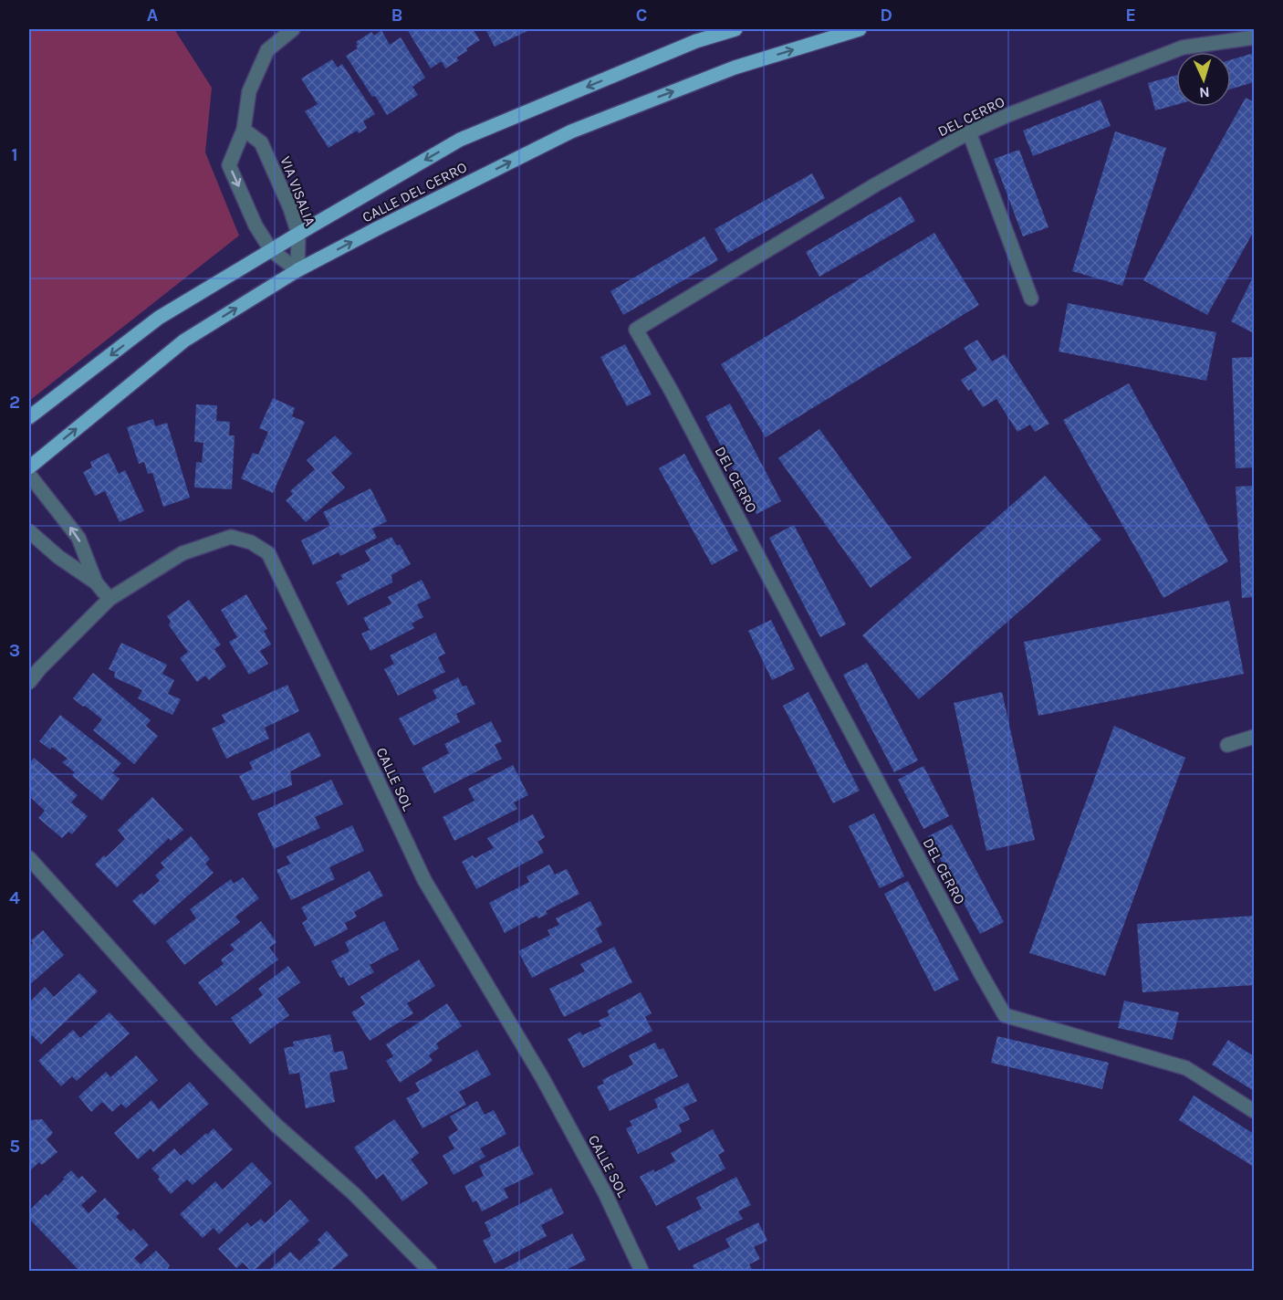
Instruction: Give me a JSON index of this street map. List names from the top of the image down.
{
  "streets": {
    "main road": ["CALLE DEL CERRO"],
    "street": ["DEL CERRO", "VIA VISALIA", "CALLE SOL"]
  },
  "crossings": [
    ["VIA VISALIA", "CALLE DEL CERRO"]
  ],
  "north": "bottom",
  "grid": {
    "columns": [
      "A",
      "B",
      "C",
      "D",
      "E"
    ],
    "rows": [
      "1",
      "2",
      "3",
      "4",
      "5"
    ]
  }
}
